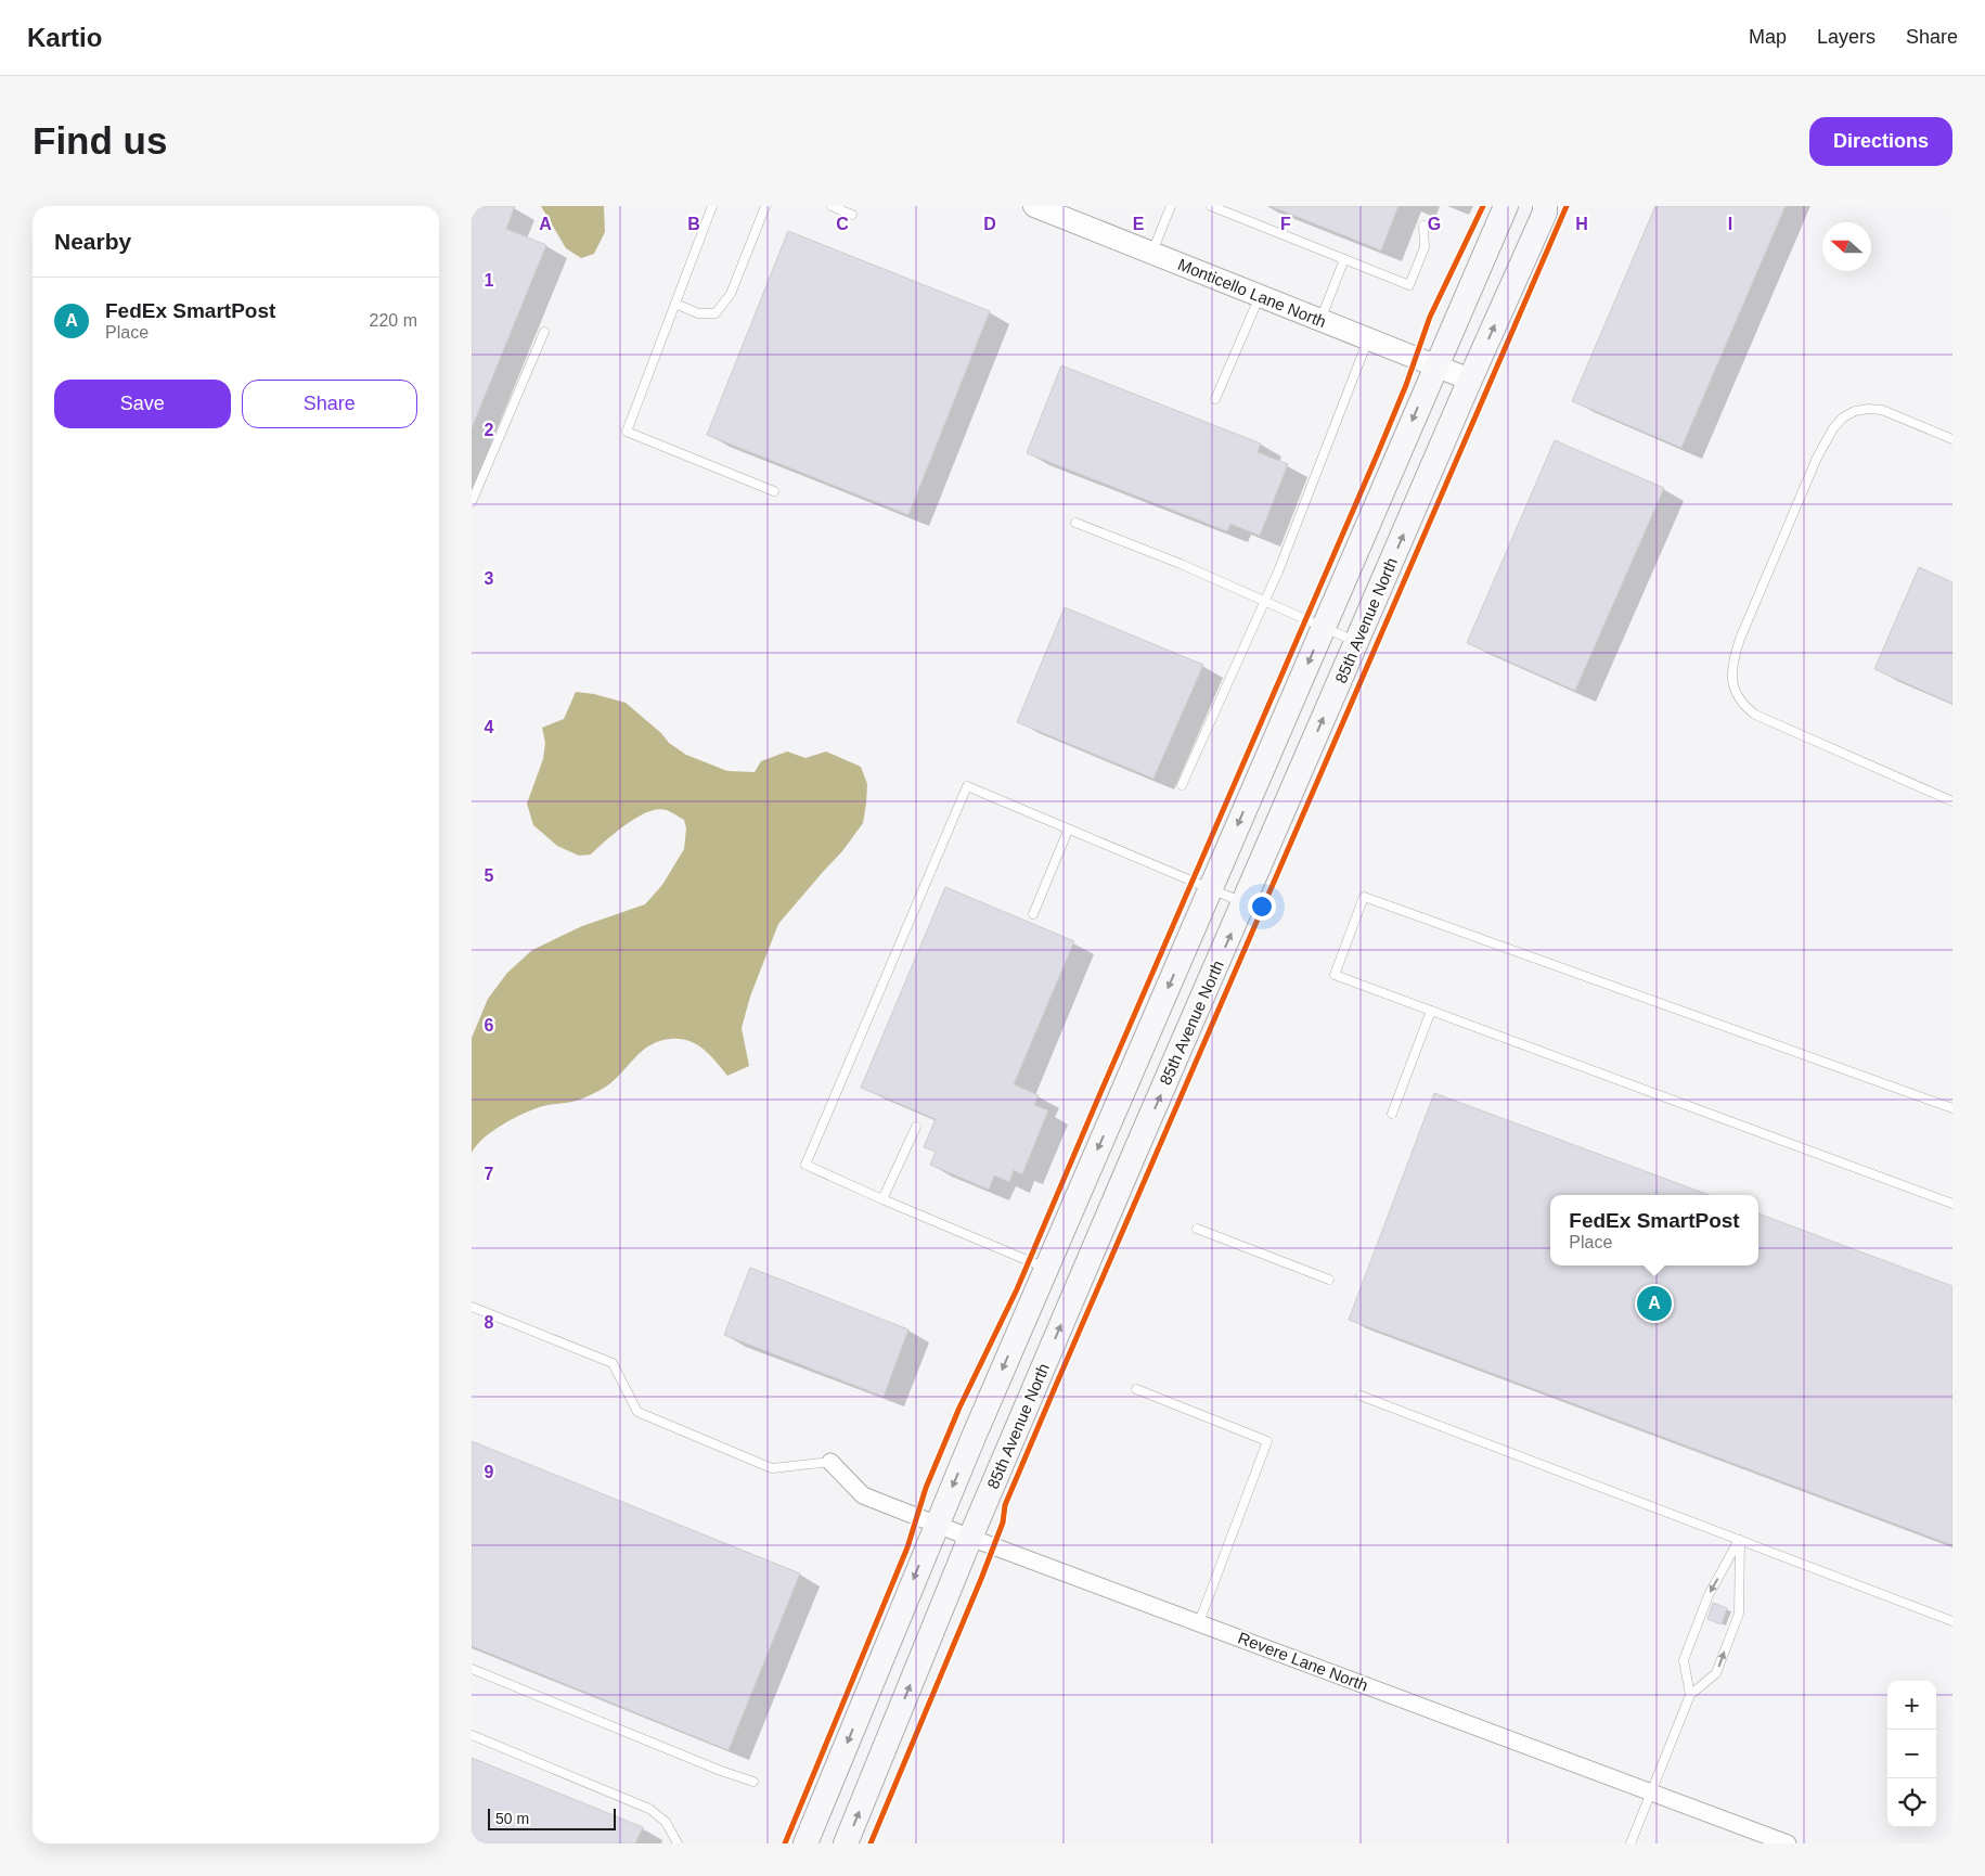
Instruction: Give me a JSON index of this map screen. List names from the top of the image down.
{
  "streets": {
    "main road": ["85th Avenue North"],
    "street": ["Monticello Lane North", "Revere Lane North"]
  },
  "crossings": [
    ["Monticello Lane North", "85th Avenue North"],
    ["85th Avenue North", "Revere Lane North"]
  ],
  "scale_bar": "50 m",
  "north": "left",
  "page": {
    "header": "Kartio",
    "nav": ["Map", "Layers", "Share"],
    "buttons": [
      "Directions",
      ["Save", "Share"]
    ],
    "title": "Find us",
    "heading": "Nearby",
    "list": [
      {
        "mark": "A",
        "name": "FedEx SmartPost",
        "note": "Place",
        "value": "220 m"
      }
    ],
    "popup": ["FedEx SmartPost", "Place"],
    "pins": "A",
    "map_buttons": ["+", "−"],
    "scale": "50 m"
  },
  "grid": {
    "columns": [
      "A",
      "B",
      "C",
      "D",
      "E",
      "F",
      "G",
      "H",
      "I"
    ],
    "rows": [
      "1",
      "2",
      "3",
      "4",
      "5",
      "6",
      "7",
      "8",
      "9"
    ]
  }
}
